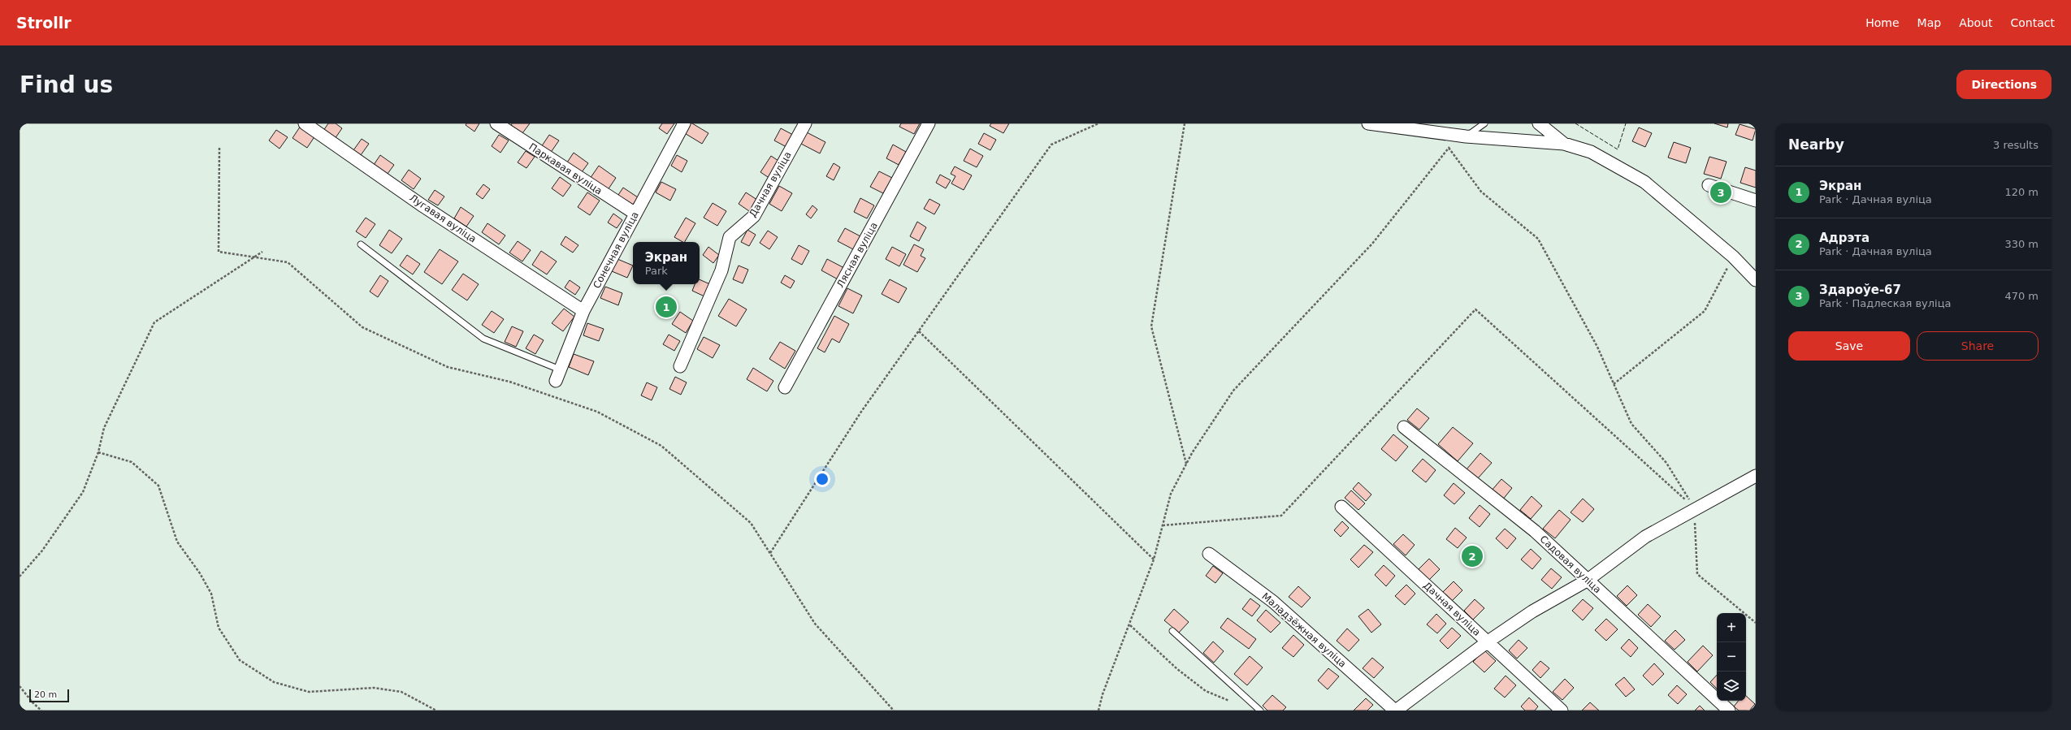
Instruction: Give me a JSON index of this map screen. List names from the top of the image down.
{
  "streets": {
    "street": [
      "Паркавая вуліца",
      "Дачная вуліца",
      "Лугавая вуліца",
      "Сонечная вуліца",
      "Лясная вуліца",
      "Садовая вуліца",
      "Маладзёжная вуліца"
    ]
  },
  "crossings": [
    ["Паркавая вуліца", "Сонечная вуліца"],
    ["Лугавая вуліца", "Сонечная вуліца"]
  ],
  "scale_bar": "20 m",
  "page": {
    "header": "Strollr",
    "nav": [
      "Home",
      "Map",
      "About",
      "Contact"
    ],
    "buttons": [
      "Directions",
      ["Save", "Share"]
    ],
    "title": "Find us",
    "heading": ["Nearby", "3 results"],
    "list": [
      {
        "mark": "1",
        "name": "Экран",
        "note": "Park · Дачная вуліца",
        "value": "120 m"
      },
      {
        "mark": "2",
        "name": "Адрэта",
        "note": "Park · Дачная вуліца",
        "value": "330 m"
      },
      {
        "mark": "3",
        "name": "Здароўе-67",
        "note": "Park · Падлеская вуліца",
        "value": "470 m"
      }
    ],
    "pins": ["3", "1", "2"],
    "popup": ["Экран", "Park"],
    "map_buttons": ["+", "−"],
    "scale": "20 m"
  }
}
